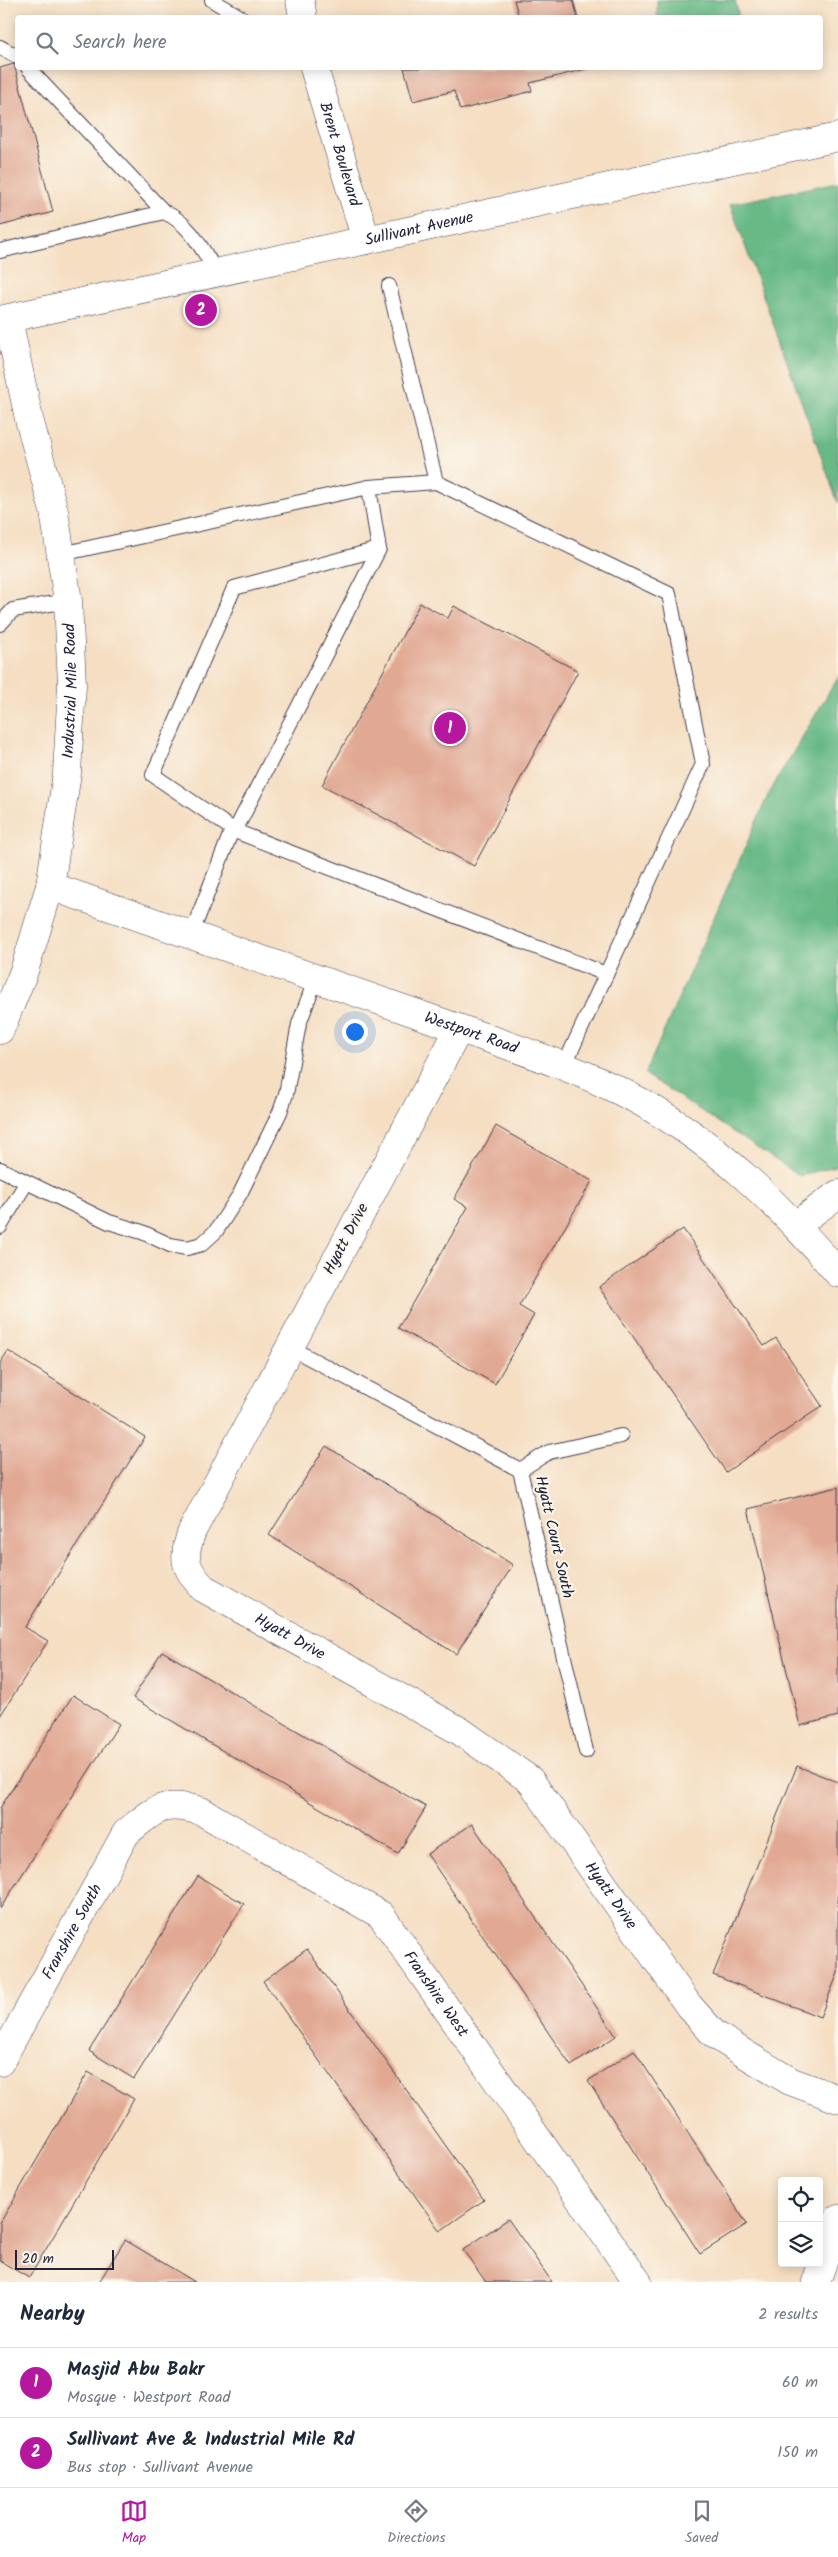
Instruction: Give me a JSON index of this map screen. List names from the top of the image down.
{
  "streets": {
    "street": [
      "Brent Boulevard",
      "Sullivant Avenue",
      "Industrial Mile Road",
      "Westport Road",
      "Hyatt Drive",
      "Franshire South",
      "Franshire West"
    ],
    "lane": ["Hyatt Court South"]
  },
  "crossings": [
    ["Brent Boulevard", "Sullivant Avenue"],
    ["Sullivant Avenue", "Industrial Mile Road"],
    ["Industrial Mile Road", "Westport Road"],
    ["Westport Road", "Hyatt Drive"],
    ["Hyatt Drive", "Hyatt Court South"],
    ["Franshire South", "Franshire West"]
  ],
  "scale_bar": "20 m",
  "page": {
    "search": "Search here",
    "pins": ["2", "1"],
    "scale": "20 m",
    "heading": ["Nearby", "2 results"],
    "list": [
      {
        "mark": "1",
        "name": "Masjid Abu Bakr",
        "note": "Mosque · Westport Road",
        "value": "60 m"
      },
      {
        "mark": "2",
        "name": "Sullivant Ave & Industrial Mile Rd",
        "note": "Bus stop · Sullivant Avenue",
        "value": "150 m"
      }
    ],
    "nav": ["Map", "Directions", "Saved"]
  }
}
